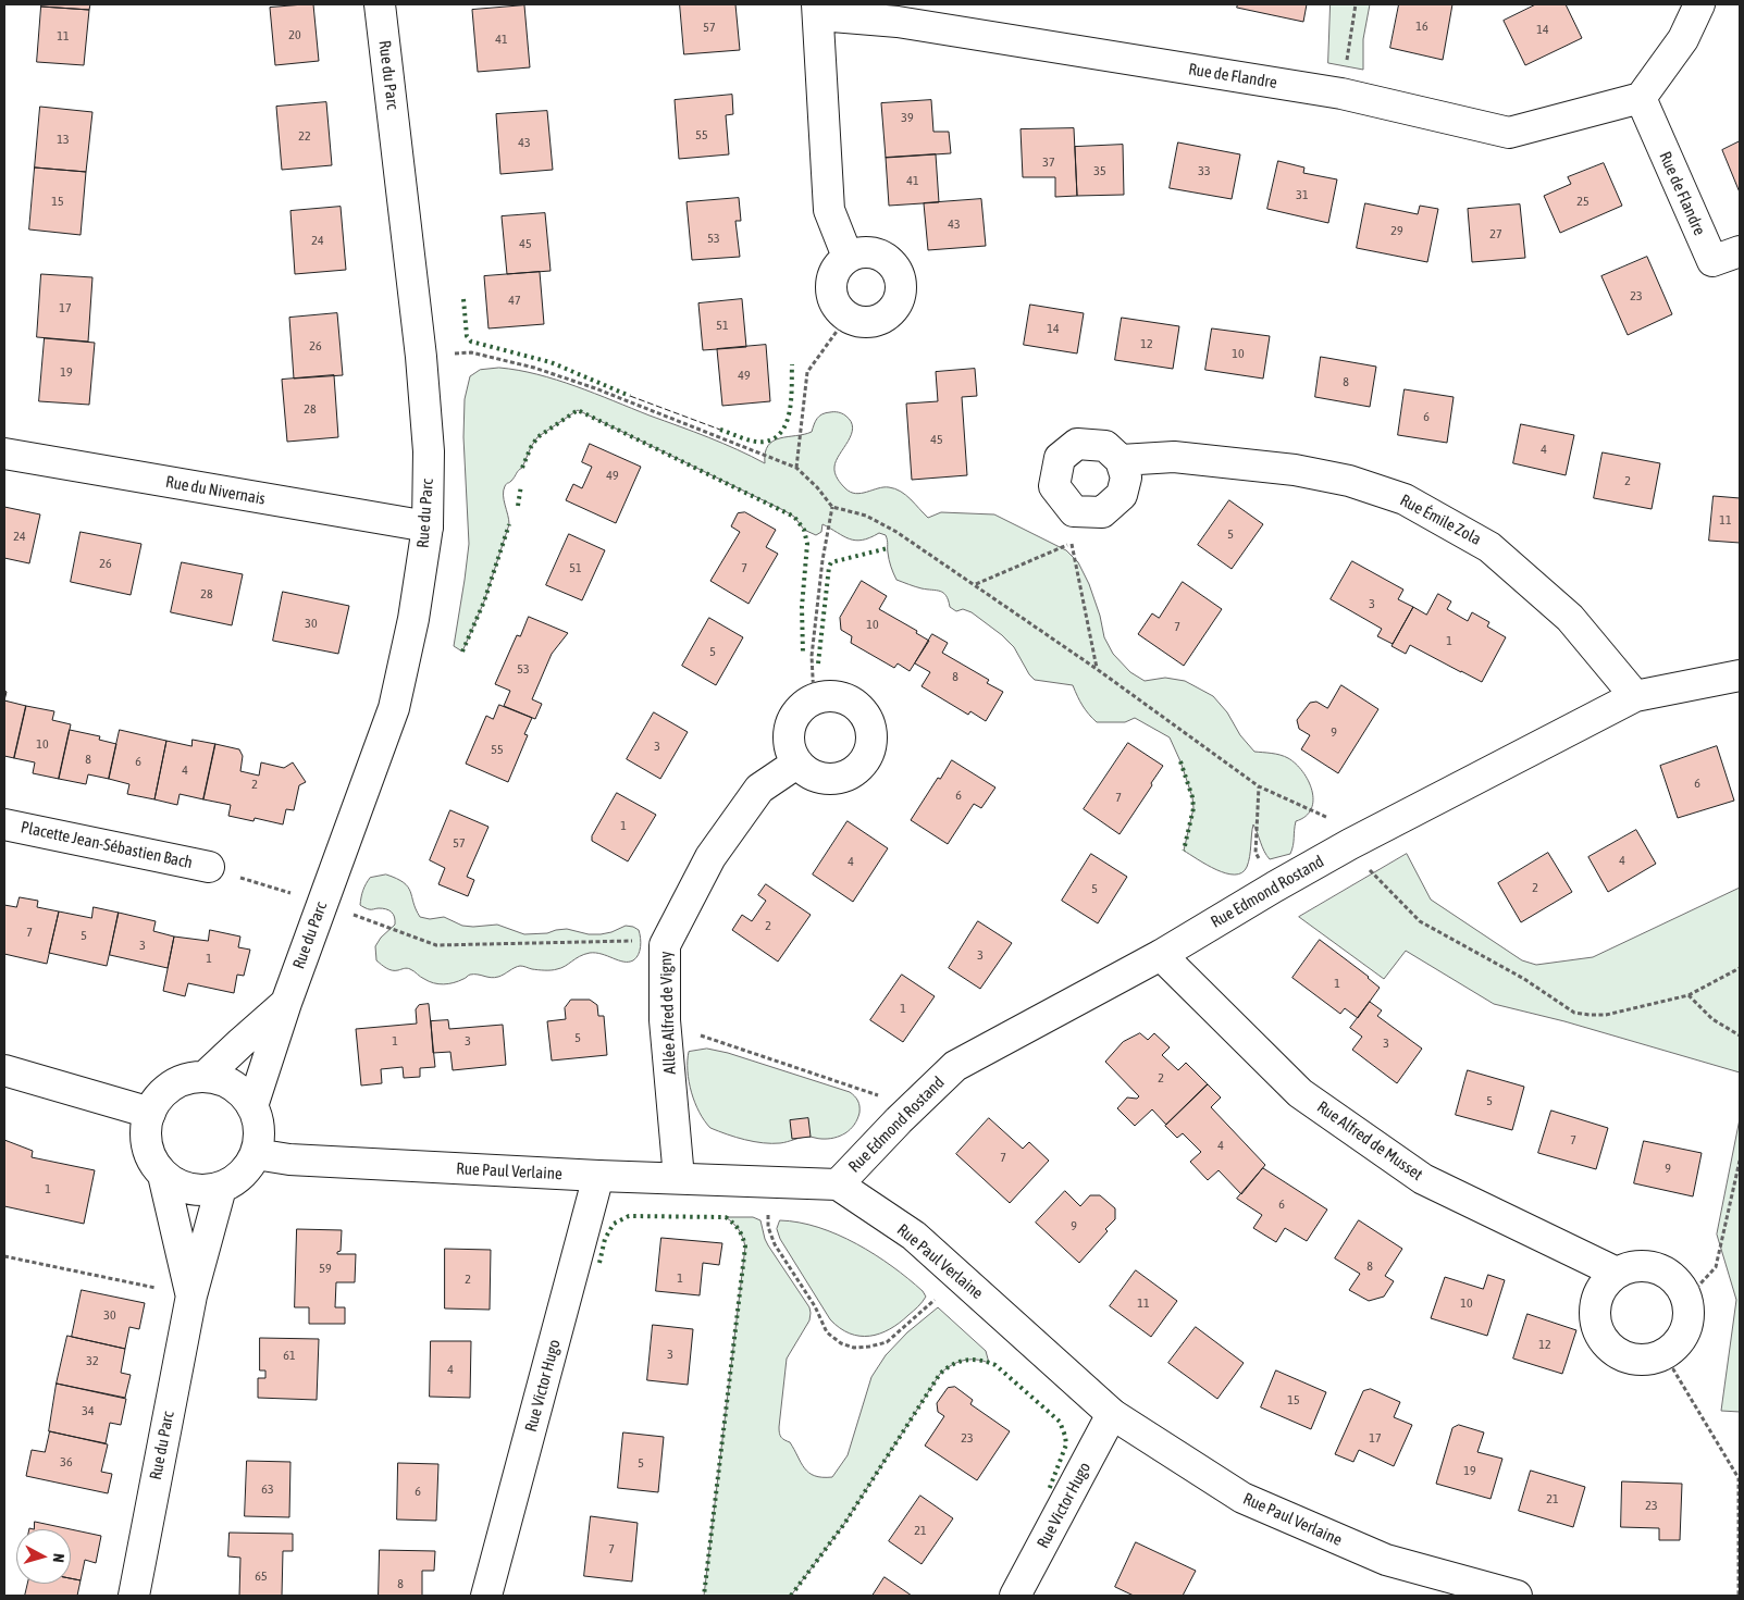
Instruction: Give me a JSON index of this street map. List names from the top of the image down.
{
  "streets": {
    "street": [
      "Rue du Parc",
      "Rue de Flandre",
      "Rue du Nivernais",
      "Rue Émile Zola",
      "Placette Jean-Sébastien Bach",
      "Rue Edmond Rostand",
      "Allée Alfred de Vigny",
      "Rue Alfred de Musset",
      "Rue Paul Verlaine",
      "Rue Victor Hugo"
    ]
  },
  "crossings": [
    ["Rue du Parc", "Rue du Nivernais"],
    ["Rue du Parc", "Rue Paul Verlaine"],
    ["Rue Émile Zola", "Rue Edmond Rostand"],
    ["Rue Edmond Rostand", "Rue Alfred de Musset"],
    ["Rue Edmond Rostand", "Rue Paul Verlaine"],
    ["Allée Alfred de Vigny", "Rue Paul Verlaine"],
    ["Rue Paul Verlaine", "Rue Victor Hugo"]
  ],
  "house_numbers": [
    "16",
    "57",
    "14",
    "20",
    "11",
    "41",
    "39",
    "55",
    "22",
    "13",
    "43",
    "37",
    "35",
    "33",
    "41",
    "31",
    "15",
    "25",
    "43",
    "29",
    "27",
    "53",
    "24",
    "45",
    "23",
    "47",
    "17",
    "51",
    "14",
    "12",
    "26",
    "10",
    "19",
    "49",
    "8",
    "28",
    "6",
    "45",
    "4",
    "49",
    "2",
    "11",
    "5",
    "24",
    "26",
    "51",
    "7",
    "28",
    "3",
    "30",
    "10",
    "7",
    "1",
    "5",
    "53",
    "8",
    "9",
    "10",
    "3",
    "55",
    "8",
    "6",
    "4",
    "6",
    "2",
    "6",
    "7",
    "1",
    "57",
    "4",
    "4",
    "2",
    "5",
    "2",
    "7",
    "5",
    "3",
    "3",
    "1",
    "1",
    "1",
    "5",
    "1",
    "3",
    "3",
    "2",
    "5",
    "7",
    "4",
    "7",
    "9",
    "1",
    "6",
    "9",
    "8",
    "59",
    "1",
    "2",
    "11",
    "10",
    "30",
    "12",
    "3",
    "61",
    "32",
    "4",
    "15",
    "34",
    "23",
    "17",
    "36",
    "5",
    "19",
    "63",
    "6",
    "21",
    "23",
    "21",
    "7",
    "65",
    "8"
  ],
  "north": "right"
}
